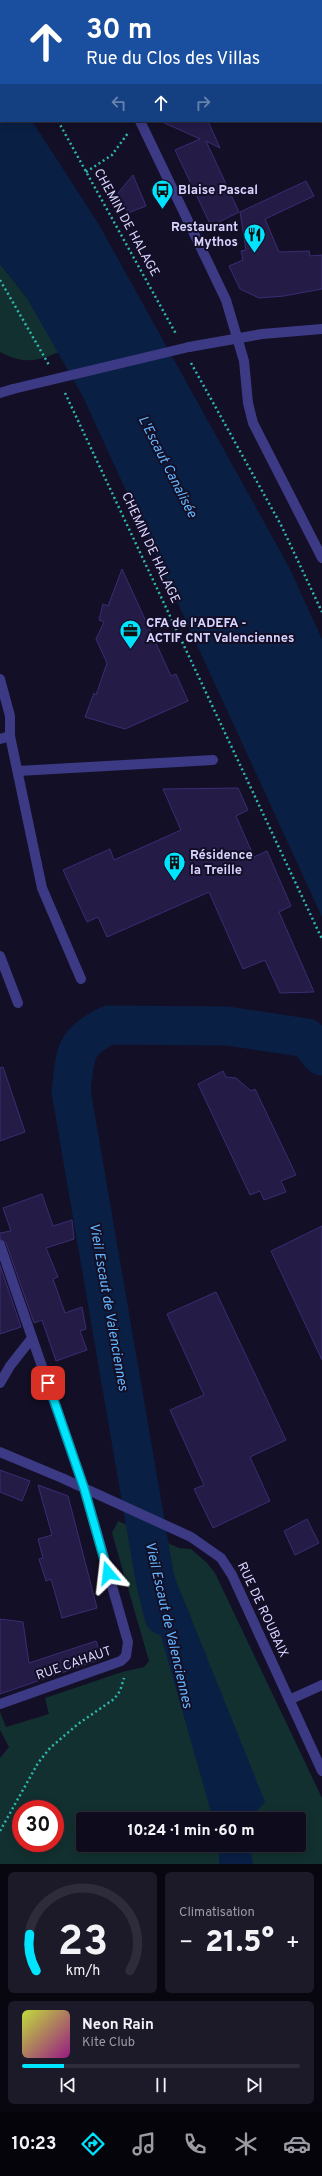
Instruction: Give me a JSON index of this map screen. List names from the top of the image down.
{
  "streets": {
    "street": ["RUE DE ROUBAIX", "RUE CAHAUT"],
    "path": ["CHEMIN DE HALAGE"]
  },
  "crossings": [
    ["RUE DE ROUBAIX", "RUE CAHAUT"]
  ],
  "water": ["L'Escaut Canalisée", "Vieil Escaut de Valenciennes"],
  "places": {
    "bus stop": ["Blaise Pascal"],
    "restaurant": ["Restaurant Mythos"],
    "office": ["CFA de l'ADEFA - ACTIF CNT Valenciennes"],
    "building": ["Résidence la Treille"]
  },
  "page": {
    "turn": ["30 m", "Rue du Clos des Villas"],
    "limit": "30",
    "trip": "10:24 · 1 min · 60 m",
    "tile": "Climatisation",
    "heat": ["−", "21.5°", "+"],
    "song": ["Neon Rain", "Kite Club"],
    "tabs": "10:23",
    "gauge": ["23", "km/h"]
  }
}
